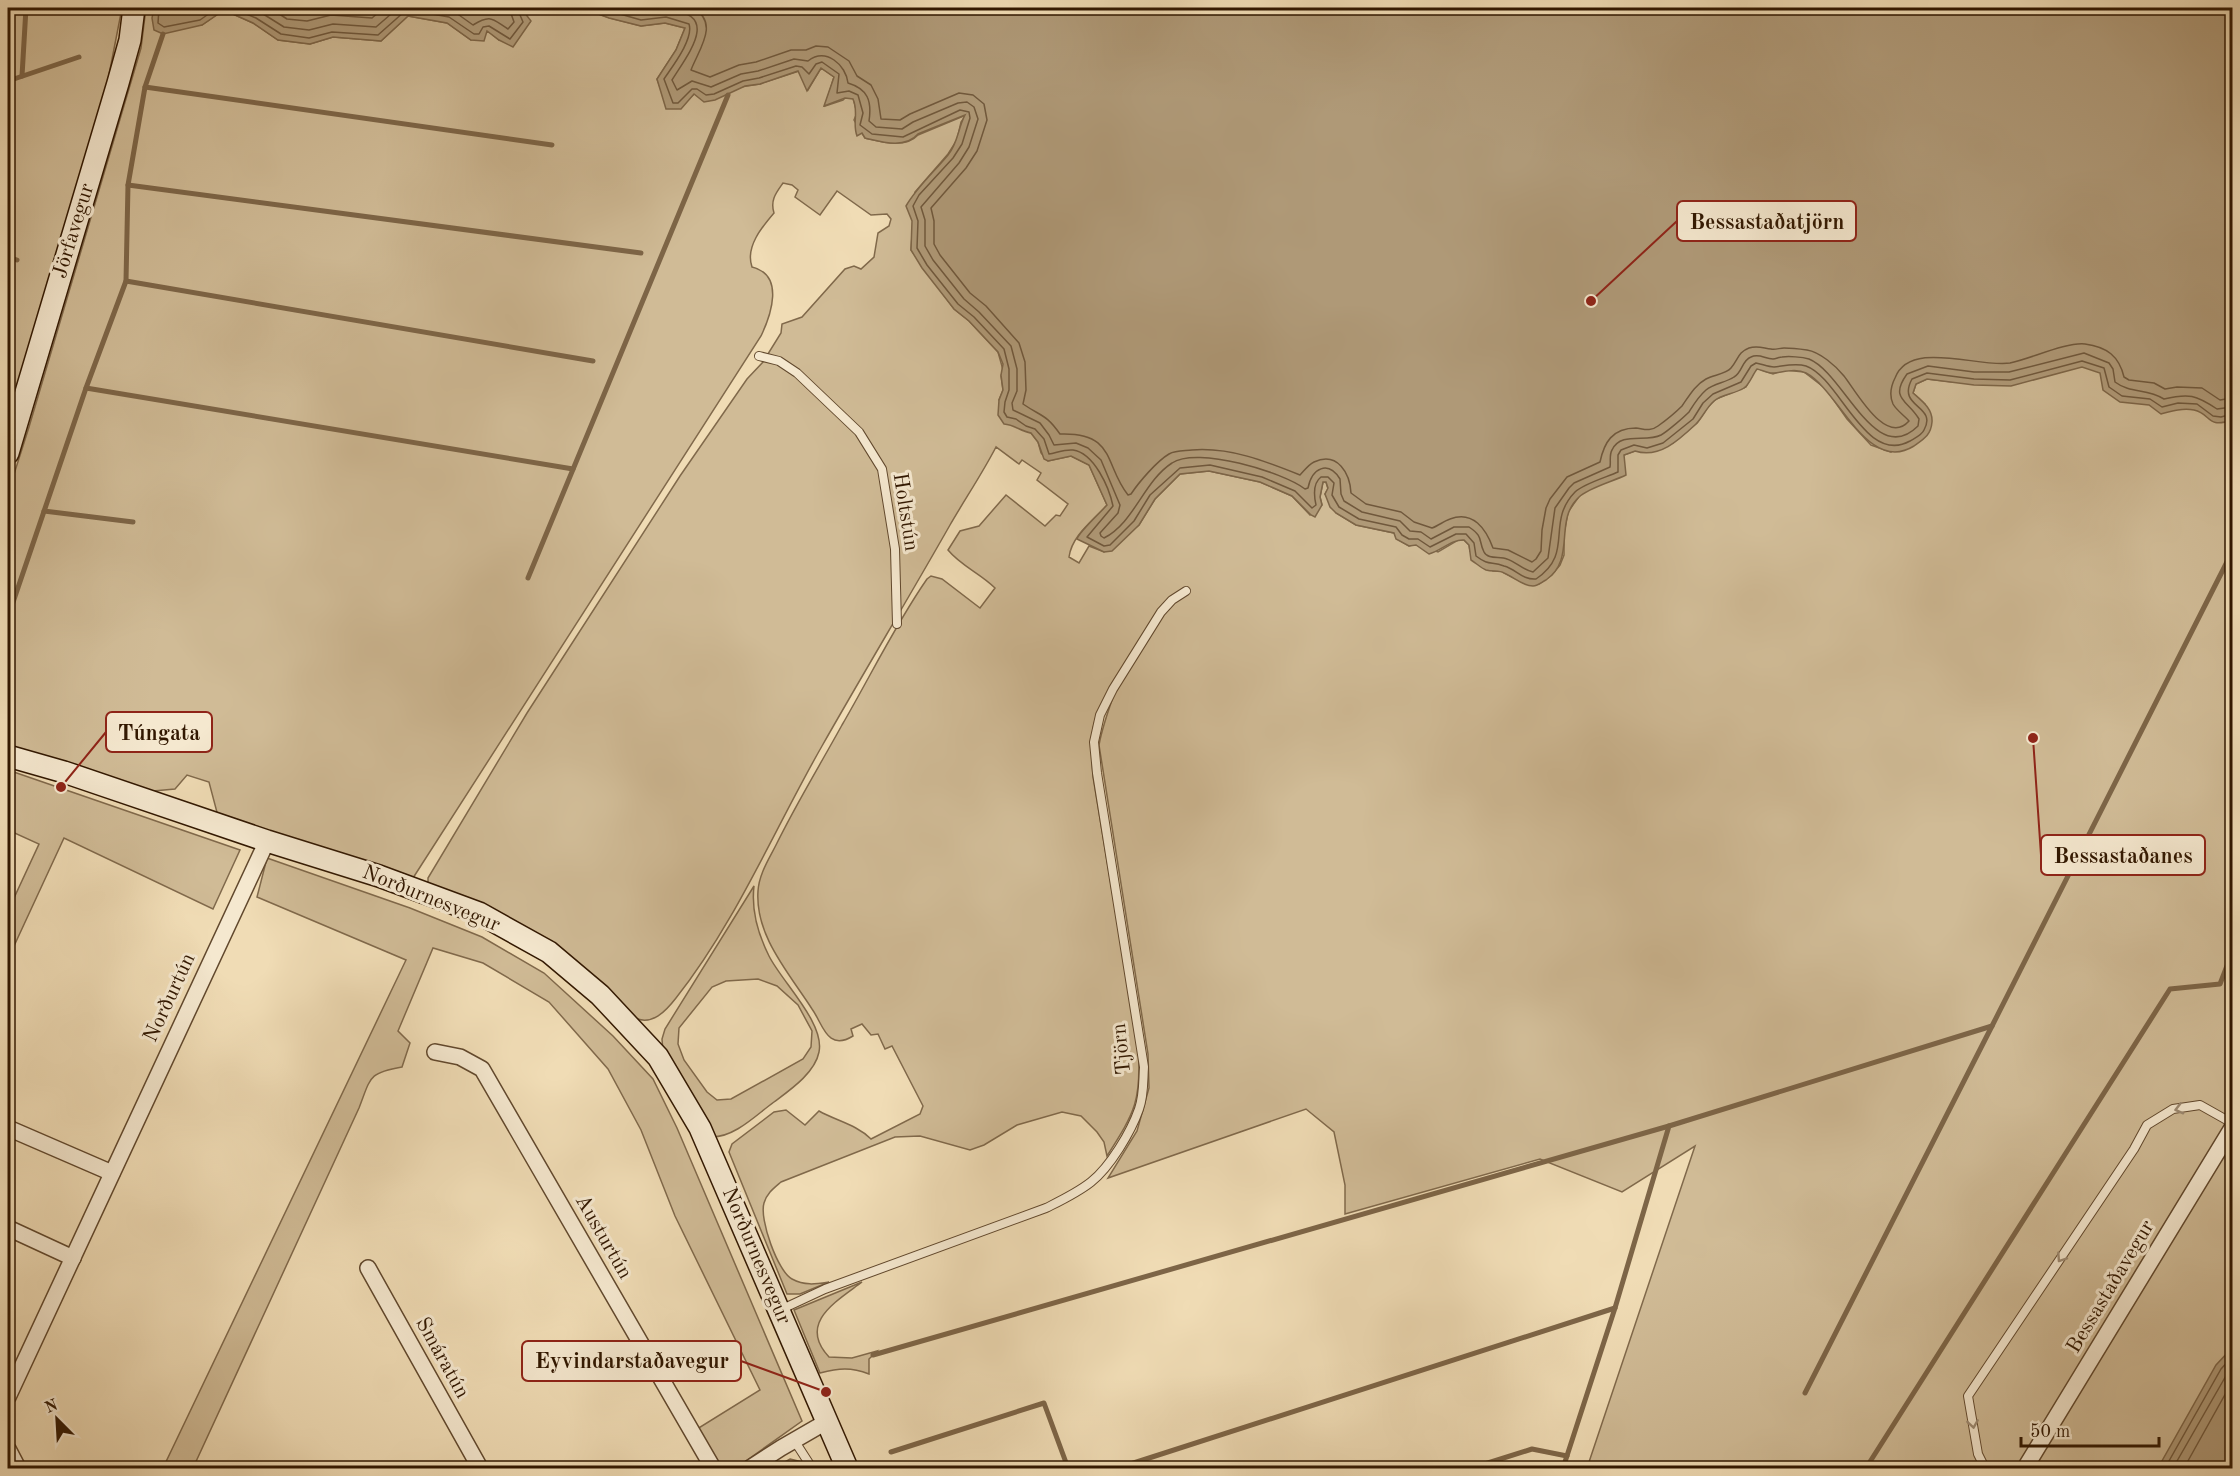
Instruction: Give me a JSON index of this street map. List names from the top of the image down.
{
  "streets": {
    "street": [
      "Jörfavegur",
      "Norðurnesvegur",
      "Norðurtún",
      "Austurtún",
      "Bessastaðavegur",
      "Smáratún"
    ],
    "lane": ["Holtstún", "Tjörn"]
  },
  "crossings": [
    ["Norðurnesvegur", "Norðurtún"],
    ["Norðurnesvegur", "Tjörn"]
  ],
  "places": [
    "Bessastaðatjörn",
    "Bessastaðanes",
    "Túngata",
    "Eyvindarstaðavegur"
  ],
  "scale_bar": "50 m",
  "north": "top left"
}
